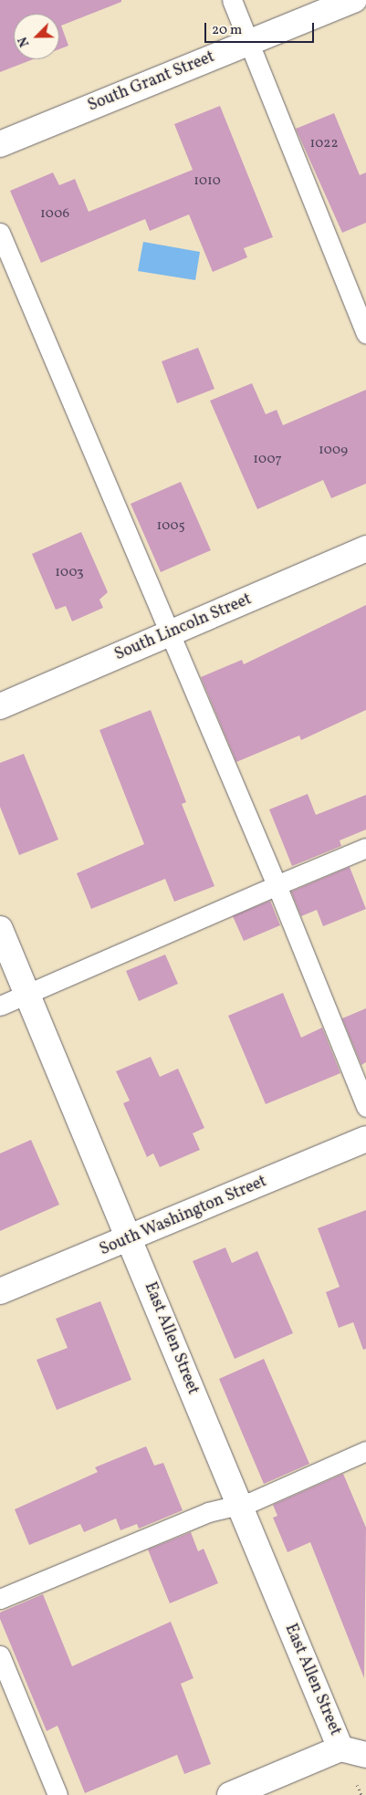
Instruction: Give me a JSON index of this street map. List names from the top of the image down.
{
  "streets": {
    "street": [
      "South Grant Street",
      "South Lincoln Street",
      "South Washington Street",
      "East Allen Street"
    ]
  },
  "crossings": [
    ["South Washington Street", "East Allen Street"]
  ],
  "house_numbers": [
    "1022",
    "1010",
    "1006",
    "1009",
    "1007",
    "1005",
    "1003"
  ],
  "scale_bar": "20 m",
  "north": "bottom left"
}
